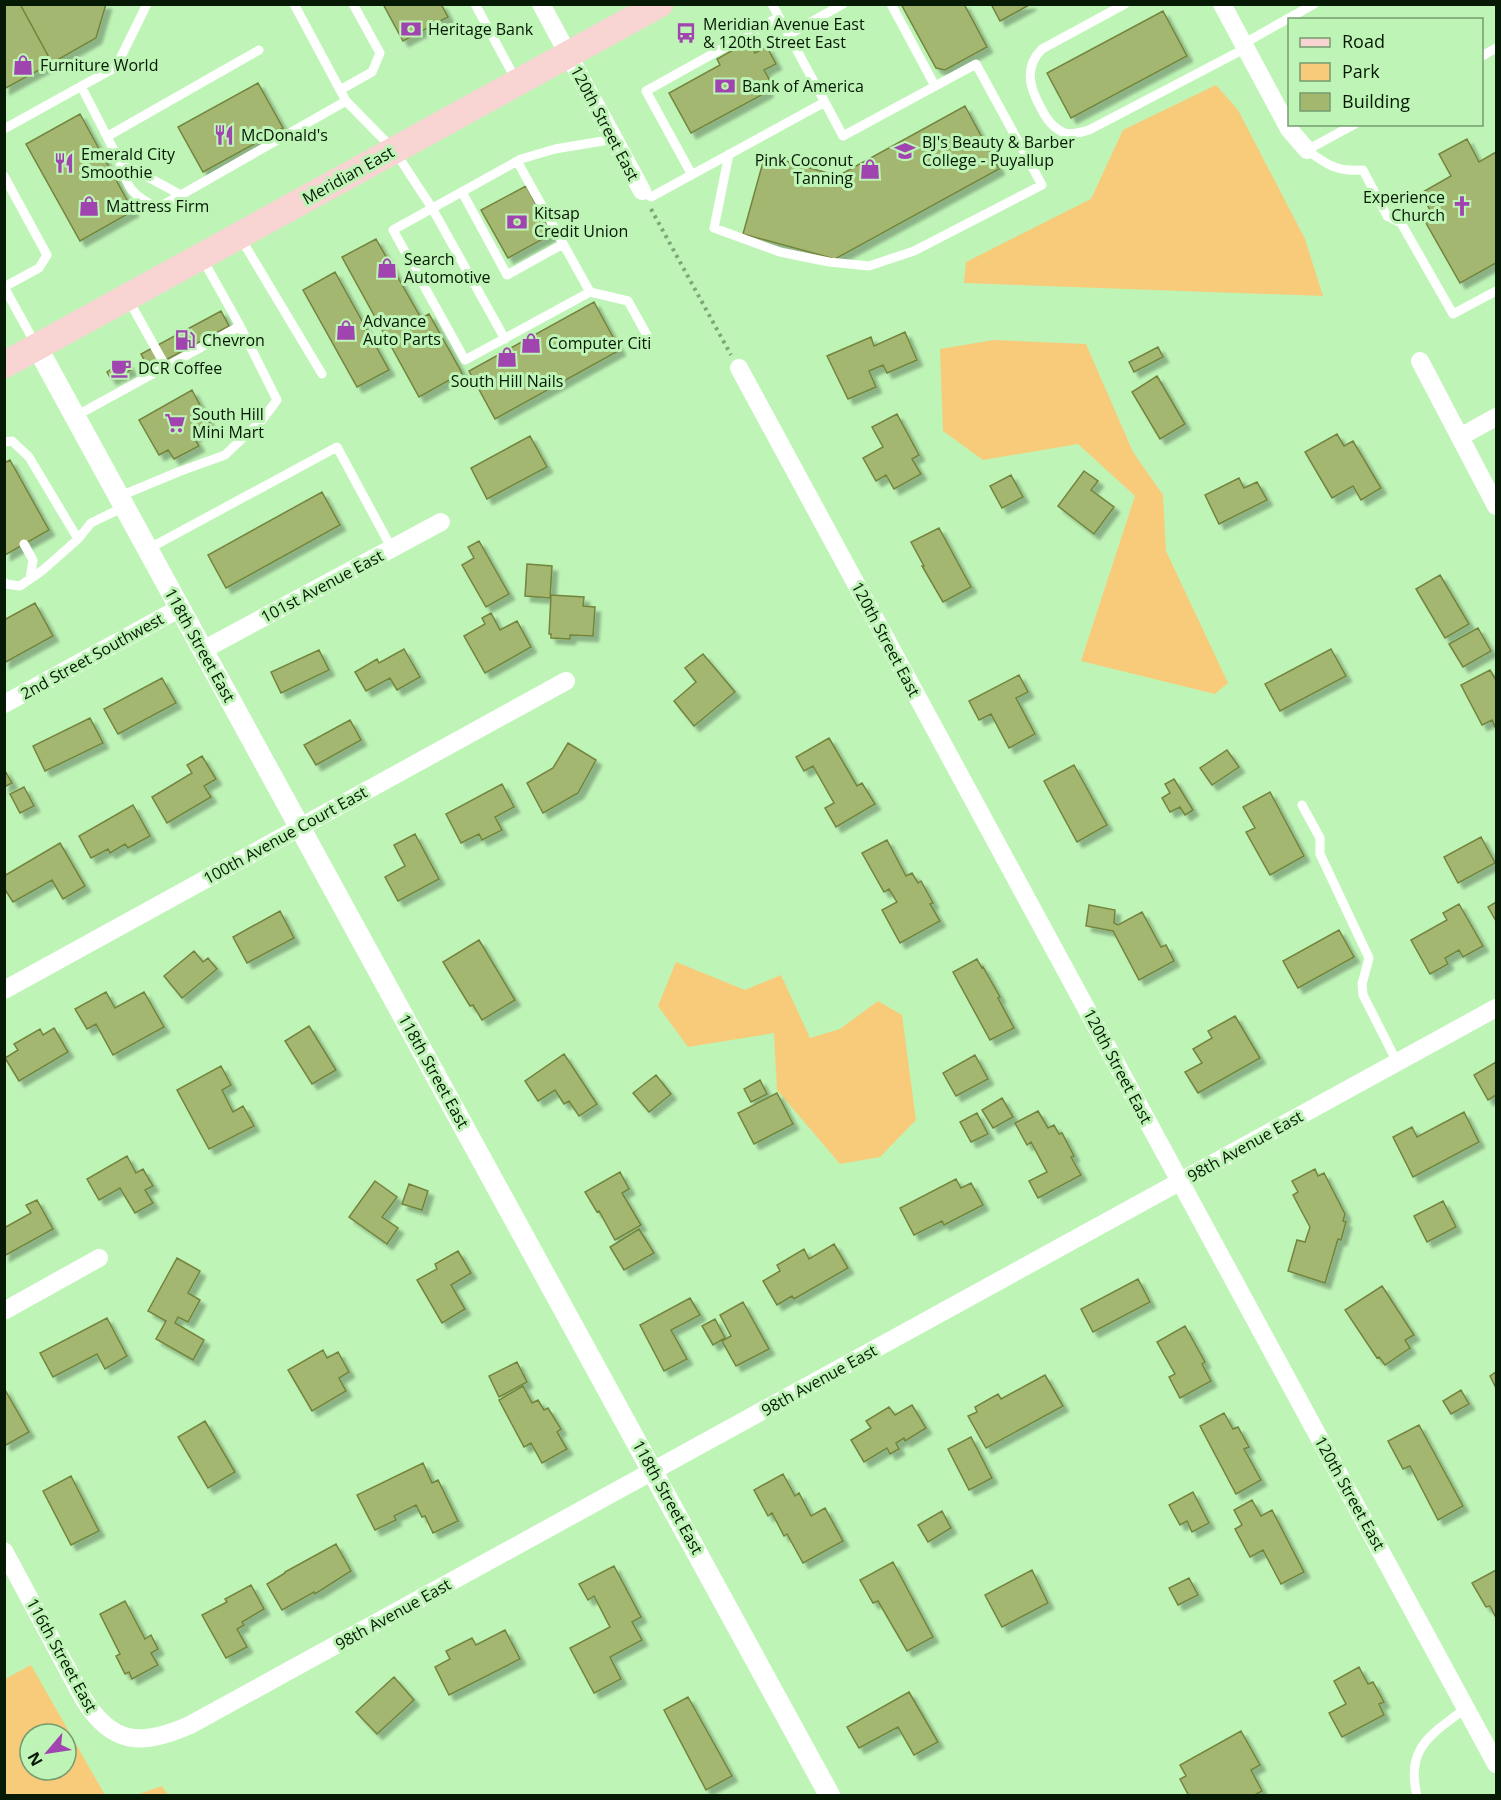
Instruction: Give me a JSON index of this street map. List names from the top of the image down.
{
  "streets": {
    "main road": ["Meridian East"],
    "street": [
      "120th Street East",
      "101st Avenue East",
      "118th Street East",
      "2nd Street Southwest",
      "100th Avenue Court East",
      "98th Avenue East",
      "116th Street East"
    ]
  },
  "crossings": [
    ["120th Street East", "Meridian East"],
    ["120th Street East", "98th Avenue East"],
    ["Meridian East", "118th Street East"],
    ["101st Avenue East", "118th Street East"],
    ["118th Street East", "2nd Street Southwest"],
    ["118th Street East", "100th Avenue Court East"],
    ["118th Street East", "98th Avenue East"],
    ["98th Avenue East", "116th Street East"]
  ],
  "places": {
    "bank": ["Heritage Bank", "Bank of America", "Kitsap Credit Union"],
    "bus stop": ["Meridian Avenue East & 120th Street East"],
    "shop": [
      "Furniture World",
      "Pink Coconut Tanning",
      "Mattress Firm",
      "Search Automotive",
      "Advance Auto Parts",
      "Computer Citi",
      "South Hill Nails"
    ],
    "restaurant": ["McDonald's", "Emerald City Smoothie"],
    "school or university": ["BJ's Beauty & Barber College - Puyallup"],
    "church": ["Experience Church"],
    "fuel station": ["Chevron"],
    "cafe": ["DCR Coffee"],
    "supermarket": ["South Hill Mini Mart"]
  },
  "legend": ["Road", "Park", "Building"],
  "north": "bottom left"
}
